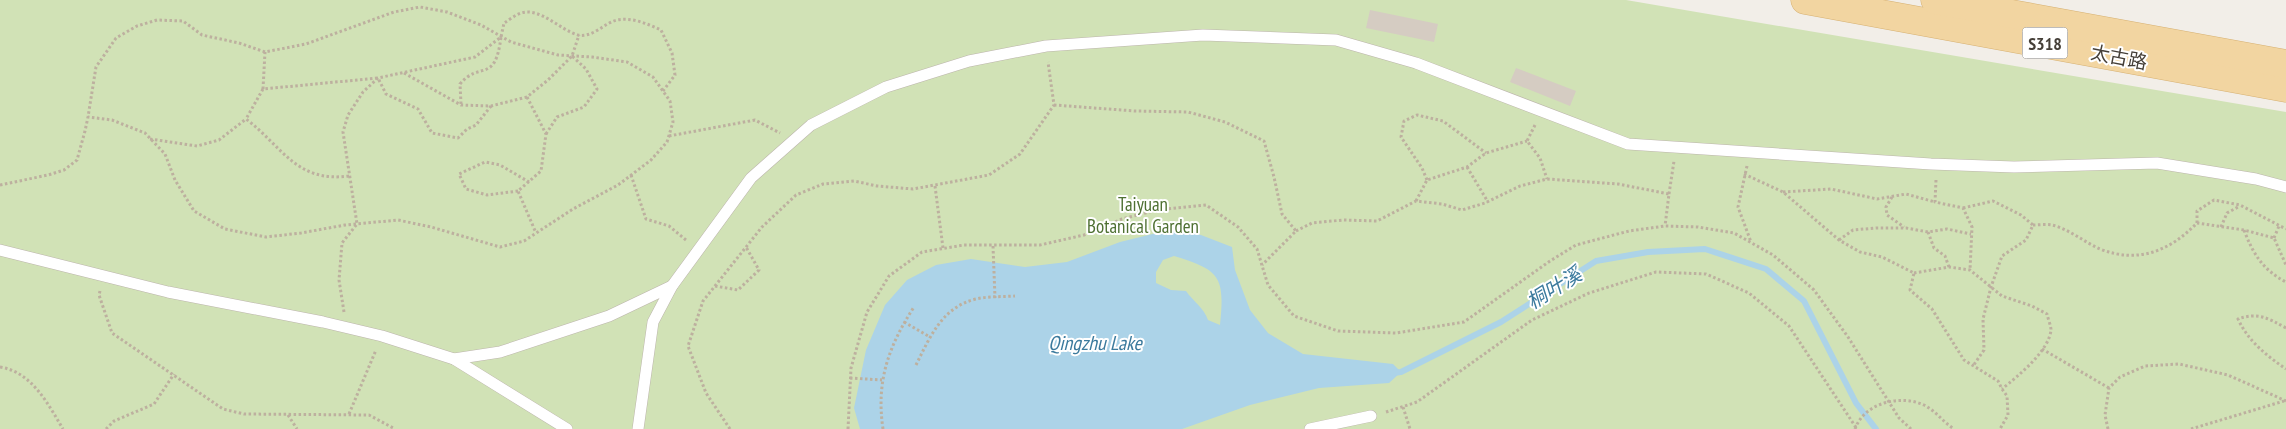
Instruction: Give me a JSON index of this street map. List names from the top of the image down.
{
  "streets": {
    "main road": ["S318", "太古路"]
  },
  "water": ["桐叶溪", "Qingzhu Lake"],
  "parks": ["Taiyuan Botanical Garden"]
}
